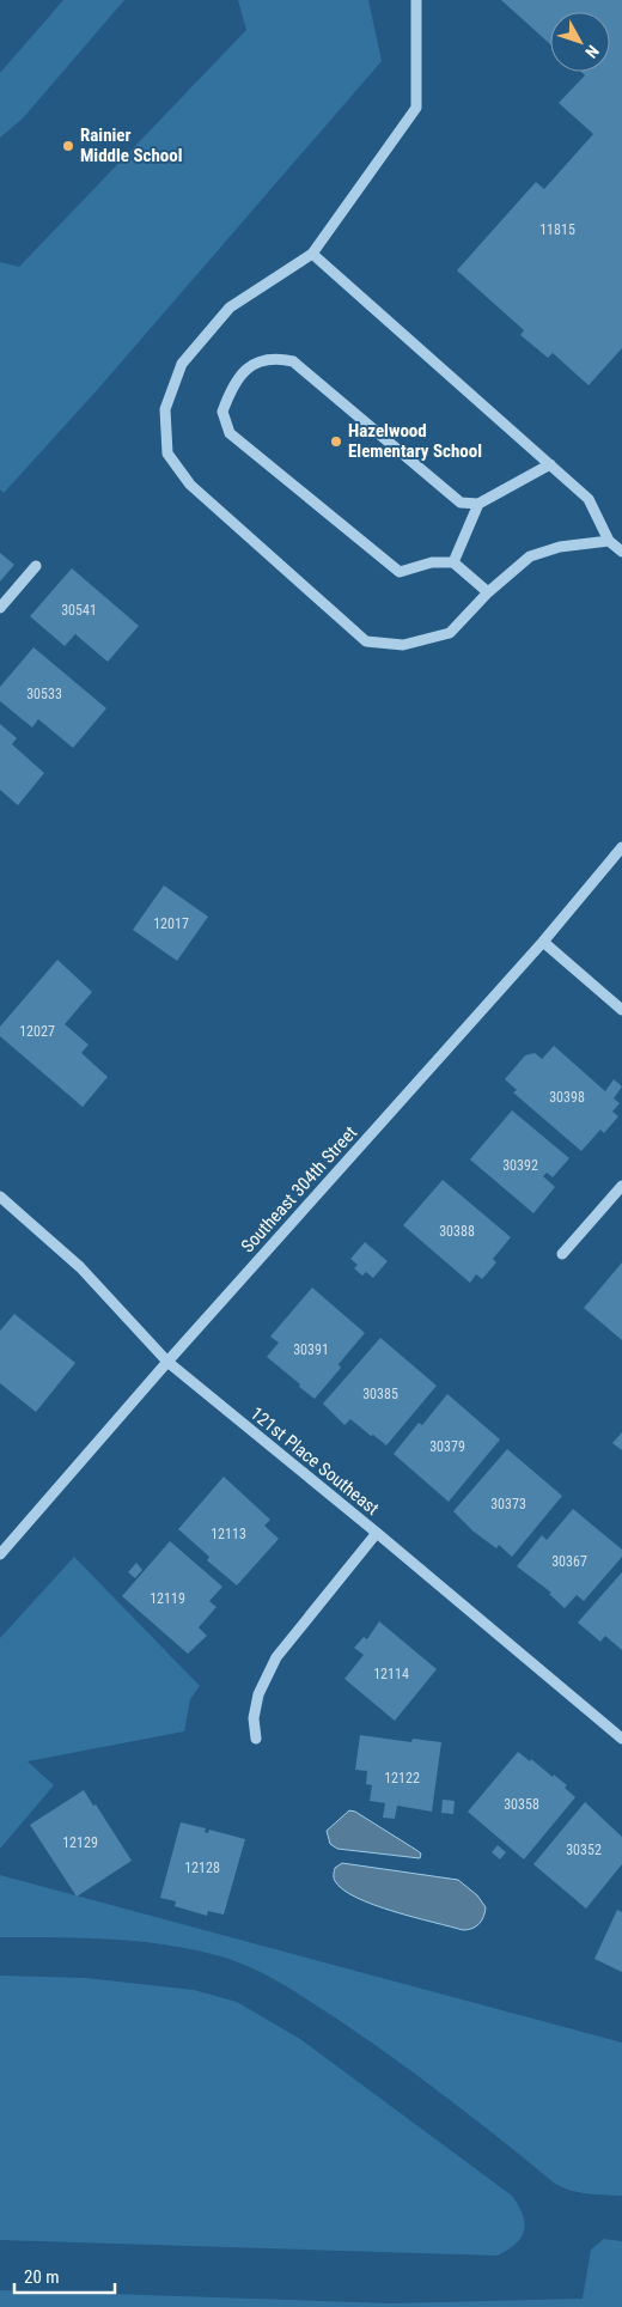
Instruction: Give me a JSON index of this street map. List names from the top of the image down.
{
  "streets": {
    "street": ["Southeast 304th Street", "121st Place Southeast"]
  },
  "crossings": [
    ["Southeast 304th Street", "121st Place Southeast"]
  ],
  "places": ["Rainier Middle School", "Hazelwood Elementary School"],
  "house_numbers": [
    "11815",
    "30541",
    "30533",
    "12017",
    "12027",
    "30398",
    "30392",
    "30388",
    "30391",
    "30385",
    "30379",
    "30373",
    "12113",
    "30367",
    "12119",
    "12114",
    "12122",
    "30358",
    "12129",
    "30352",
    "12128"
  ],
  "scale_bar": "20 m",
  "north": "bottom right"
}
